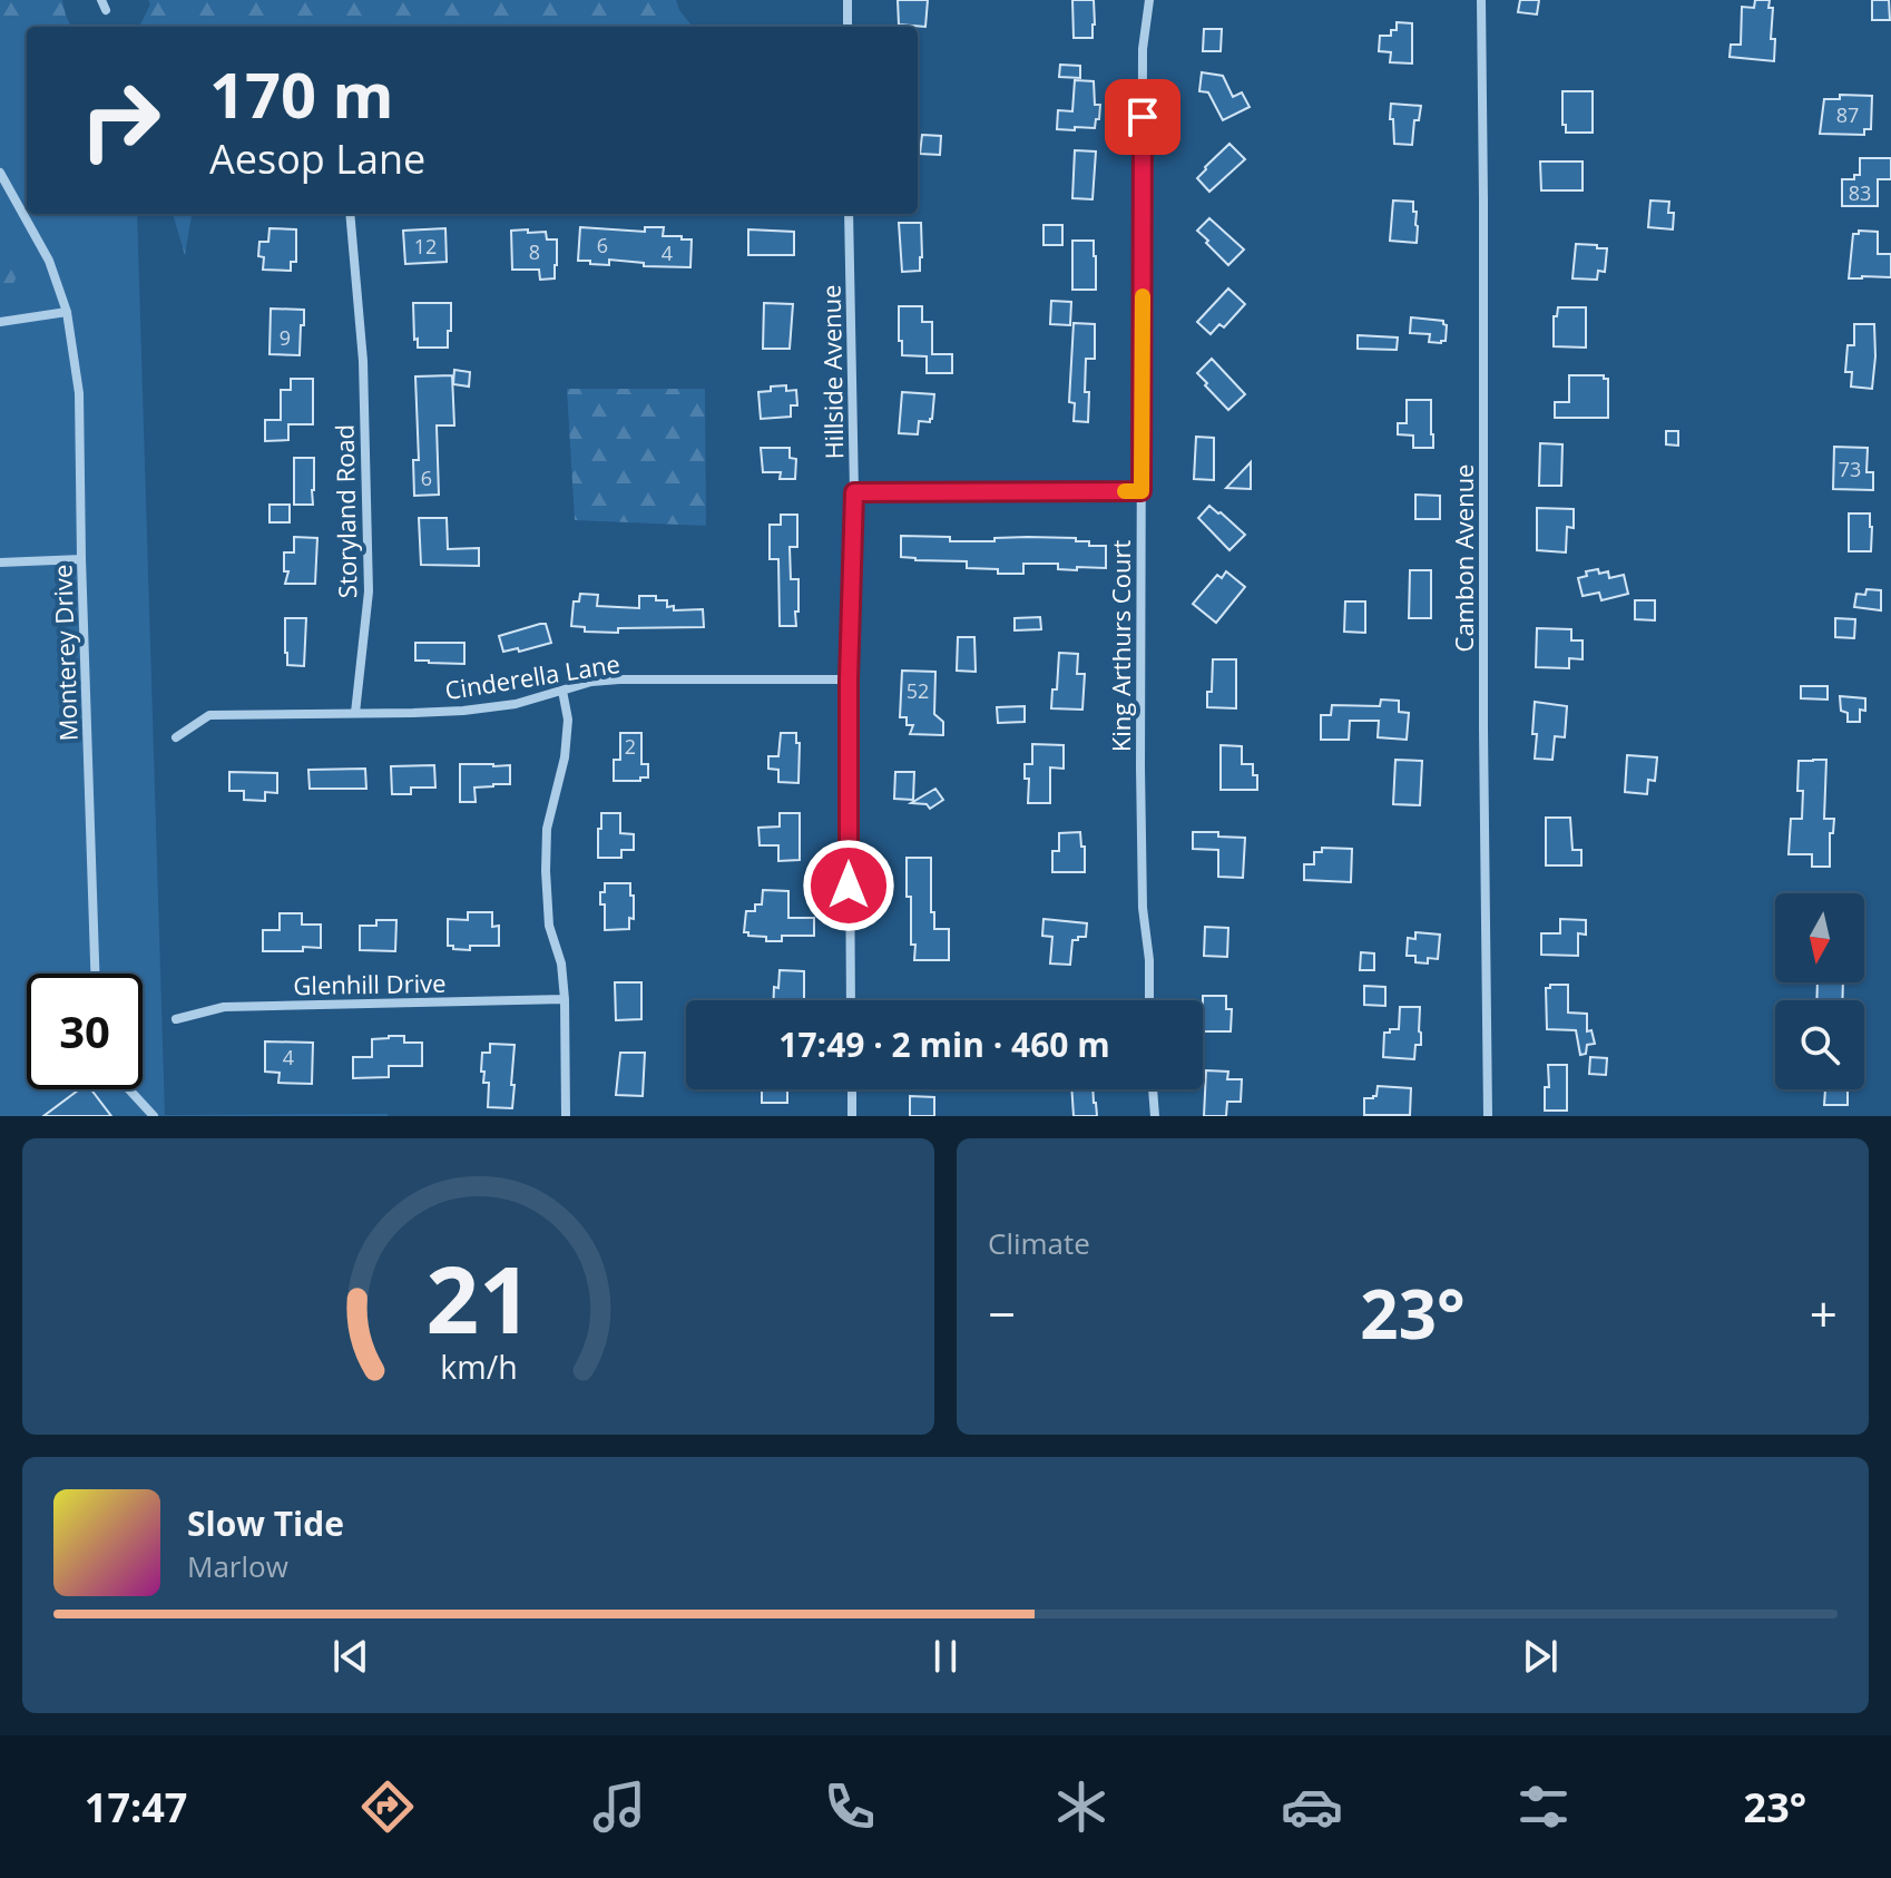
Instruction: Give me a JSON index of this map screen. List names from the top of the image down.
{
  "streets": {
    "street": [
      "Hillside Avenue",
      "Storyland Road",
      "Cambon Avenue",
      "King Arthurs Court",
      "Monterey Drive",
      "Cinderella Lane",
      "Glenhill Drive"
    ]
  },
  "crossings": [
    ["Hillside Avenue", "Cinderella Lane"],
    ["Storyland Road", "Cinderella Lane"]
  ],
  "house_numbers": [
    "87",
    "83",
    "6",
    "12",
    "8",
    "4",
    "9",
    "73",
    "6",
    "52",
    "2",
    "4"
  ],
  "north": "bottom",
  "page": {
    "turn": ["170 m", "Aesop Lane"],
    "limit": "30",
    "trip": "17:49 · 2 min · 460 m",
    "tile": "Climate",
    "heat": ["−", "23°", "+"],
    "song": ["Slow Tide", "Marlow"],
    "tabs": ["17:47", "23°"],
    "gauge": ["21", "km/h"]
  }
}
